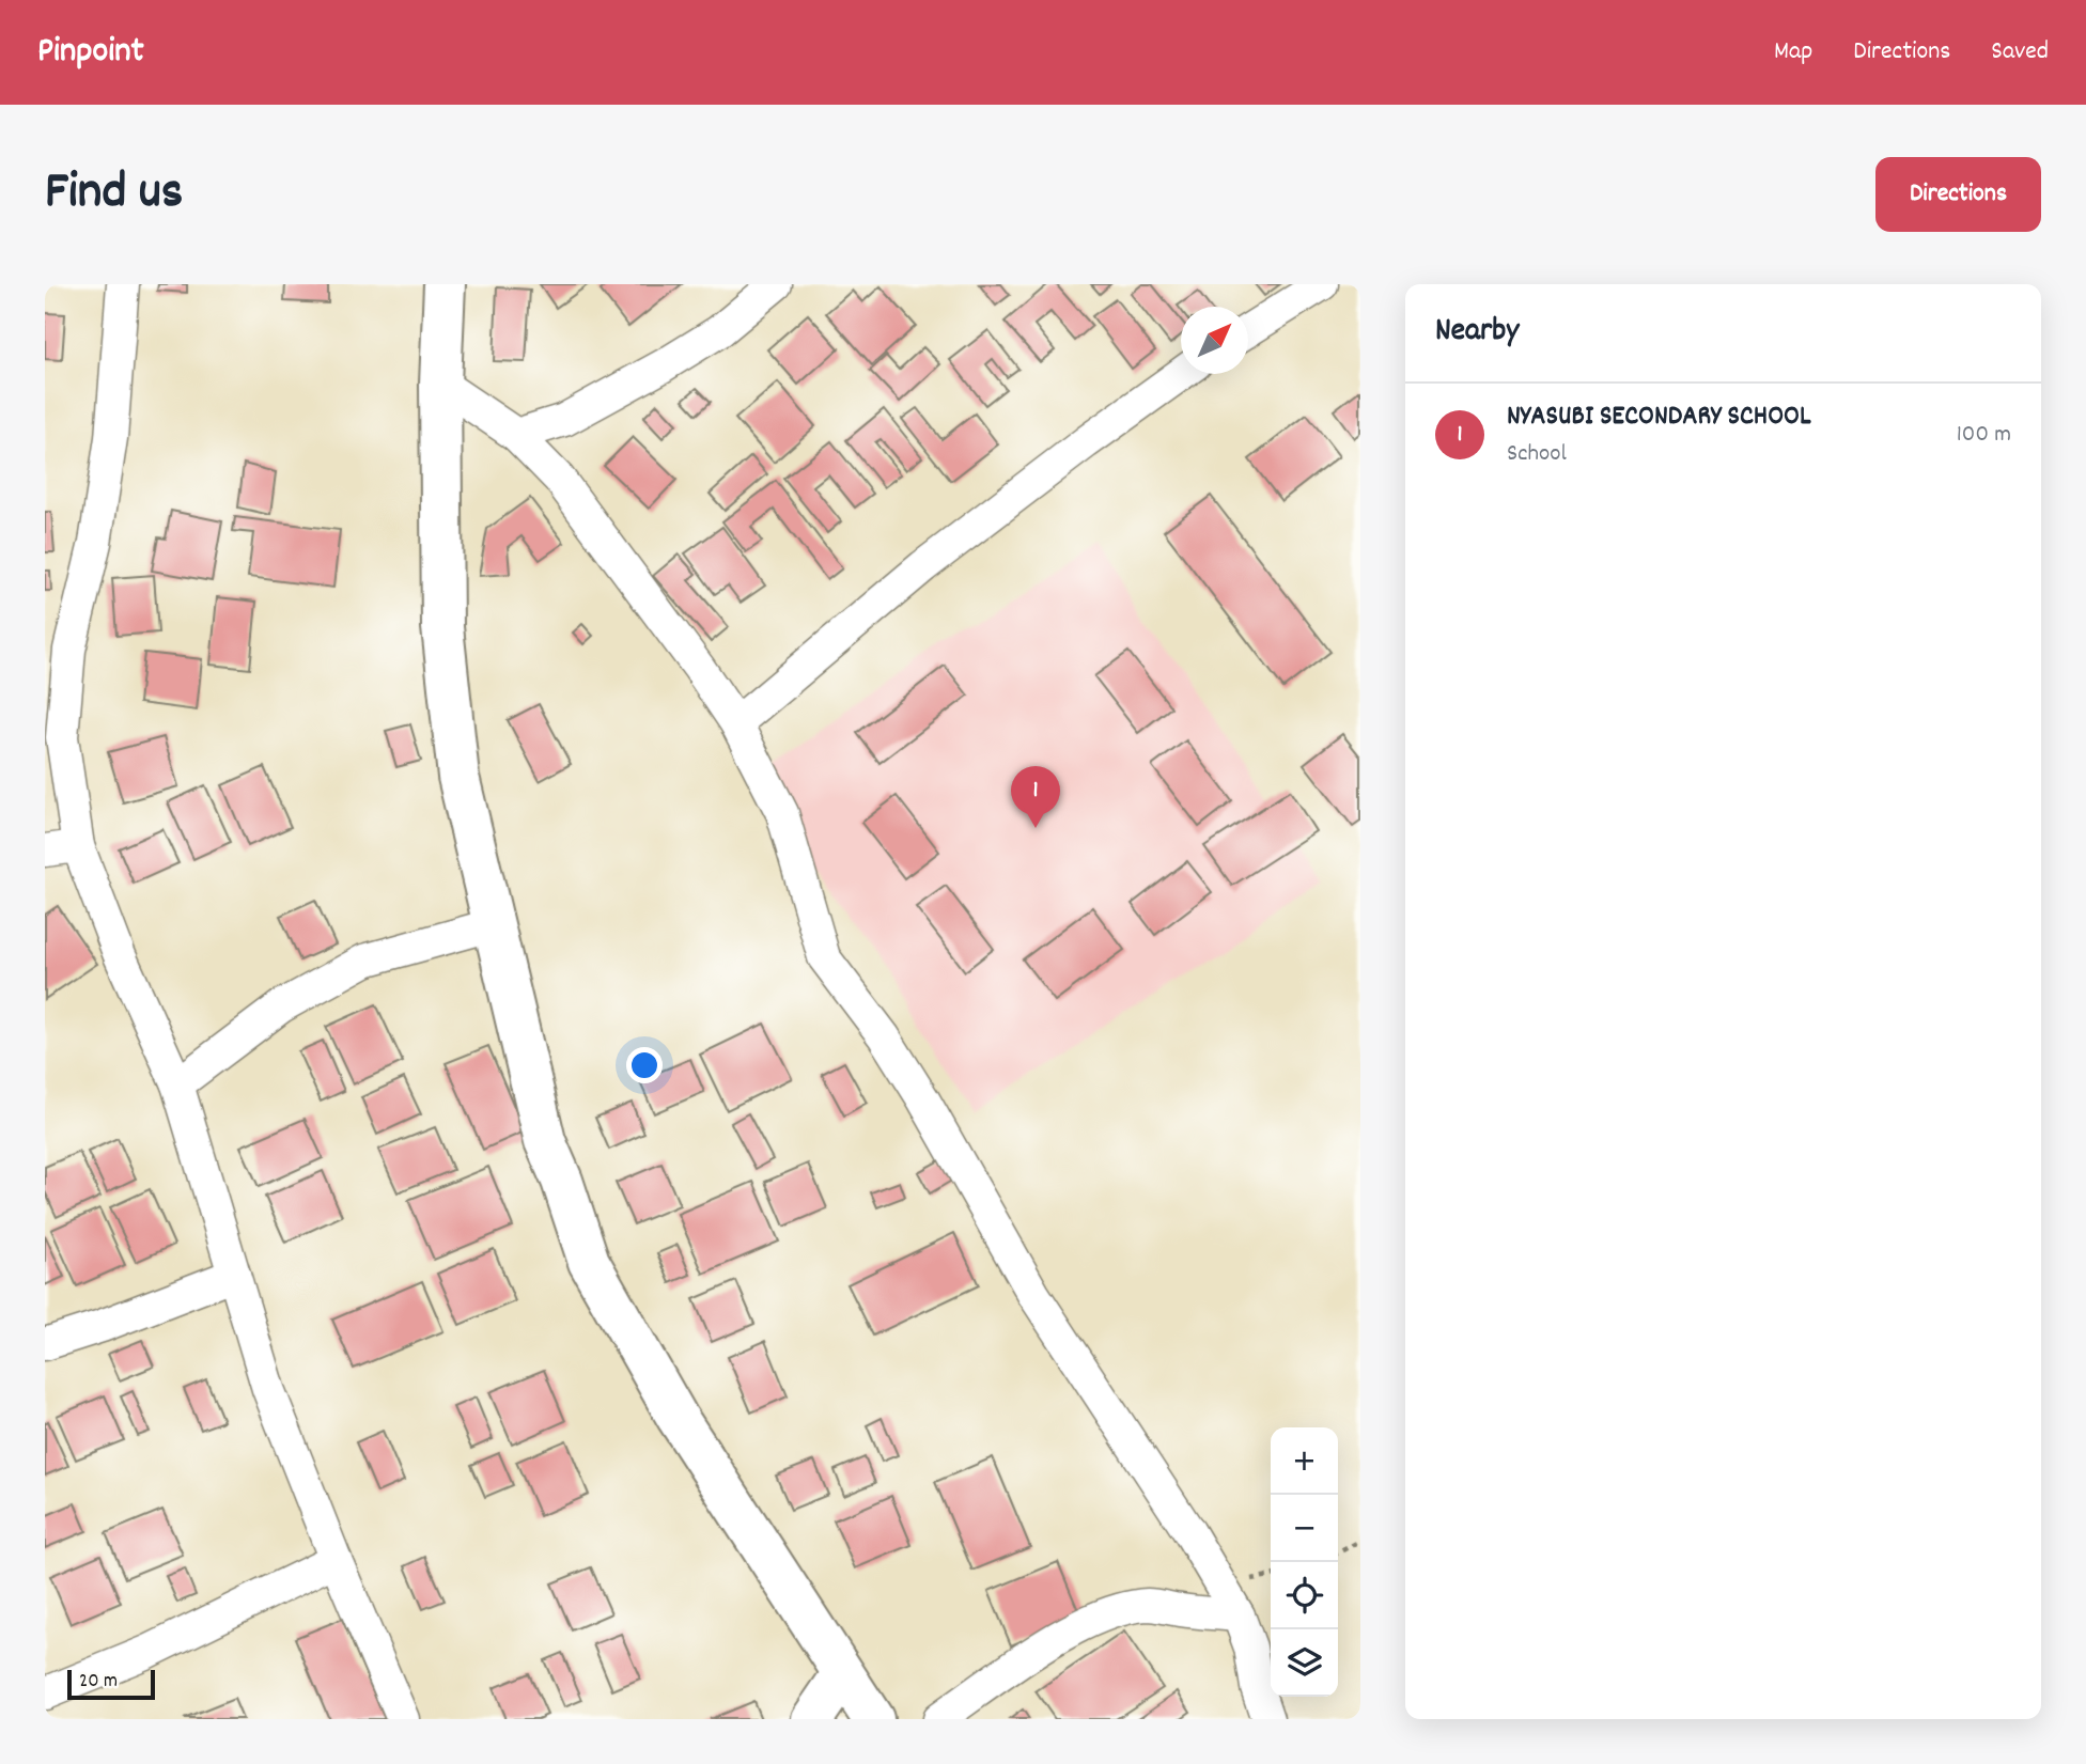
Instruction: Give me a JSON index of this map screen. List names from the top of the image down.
{
  "scale_bar": "20 m",
  "north": "top right",
  "page": {
    "header": "Pinpoint",
    "nav": ["Map", "Directions", "Saved"],
    "title": "Find us",
    "buttons": "Directions",
    "heading": "Nearby",
    "list": [
      {
        "mark": "1",
        "name": "NYASUBI SECONDARY SCHOOL",
        "note": "School",
        "value": "100 m"
      }
    ],
    "pins": "1",
    "map_buttons": ["+", "−"],
    "scale": "20 m"
  }
}
